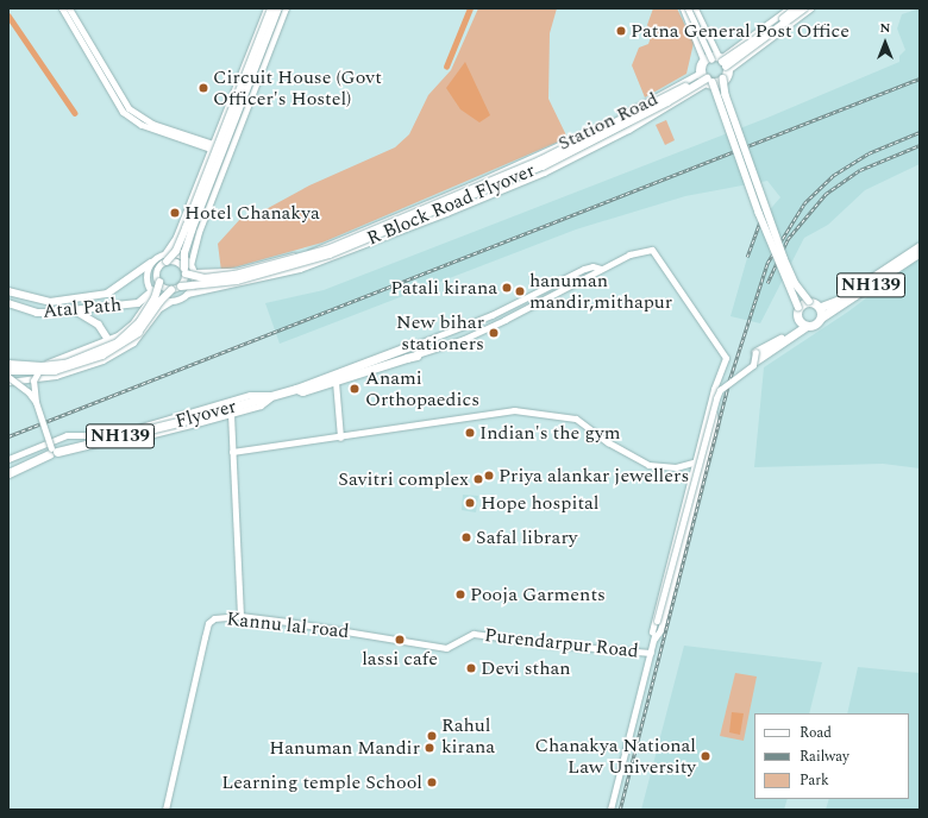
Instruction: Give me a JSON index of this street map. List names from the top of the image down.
{
  "streets": {
    "highway": ["NH139", "Flyover"],
    "main road": ["R Block Road Flyover", "Atal Path"],
    "street": ["Kannu lal road", "Purendarpur Road"]
  },
  "crossings": [
    ["NH139", "Flyover"],
    ["Kannu lal road", "Purendarpur Road"]
  ],
  "places": [
    "Patna General Post Office",
    "Circuit House (Govt Officer's Hostel)",
    "Hotel Chanakya",
    "Patali kirana",
    "hanuman mandir,mithapur",
    "New bihar stationers",
    "Anami Orthopaedics",
    "Indian's the gym",
    "Priya alankar jewellers",
    "Savitri complex",
    "Hope hospital",
    "Safal library",
    "Pooja Garments",
    "lassi cafe",
    "Devi sthan",
    "Rahul kirana",
    "Hanuman Mandir",
    "Chanakya National Law University",
    "Learning temple School"
  ],
  "legend": ["Road", "Railway", "Park"],
  "north": "top"
}
